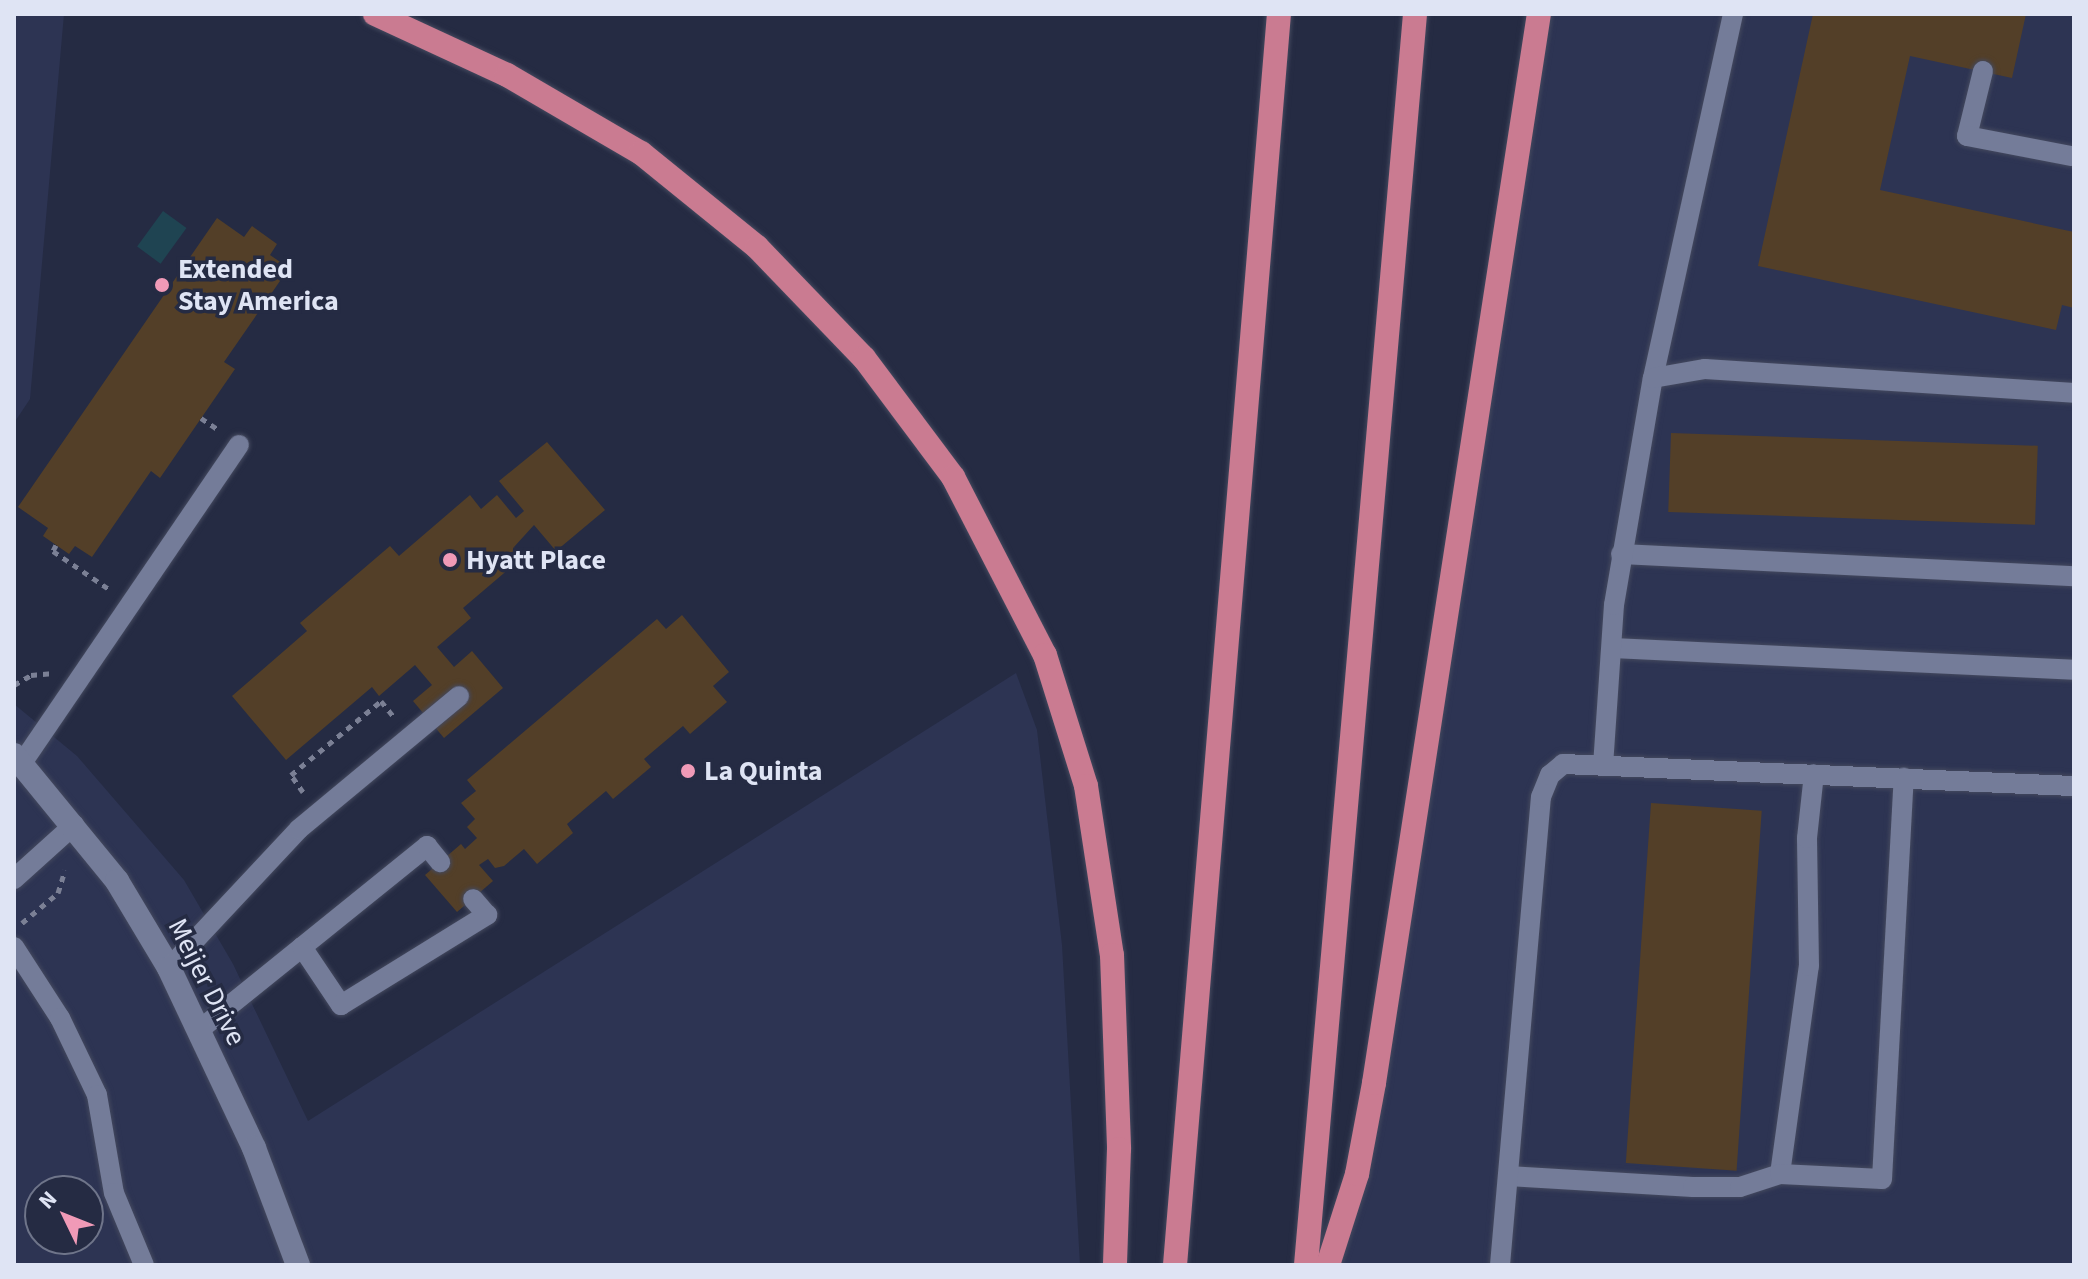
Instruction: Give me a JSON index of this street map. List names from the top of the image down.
{
  "streets": {
    "street": ["Meijer Drive"]
  },
  "places": ["Extended Stay America", "Hyatt Place", "La Quinta"],
  "north": "top left"
}
